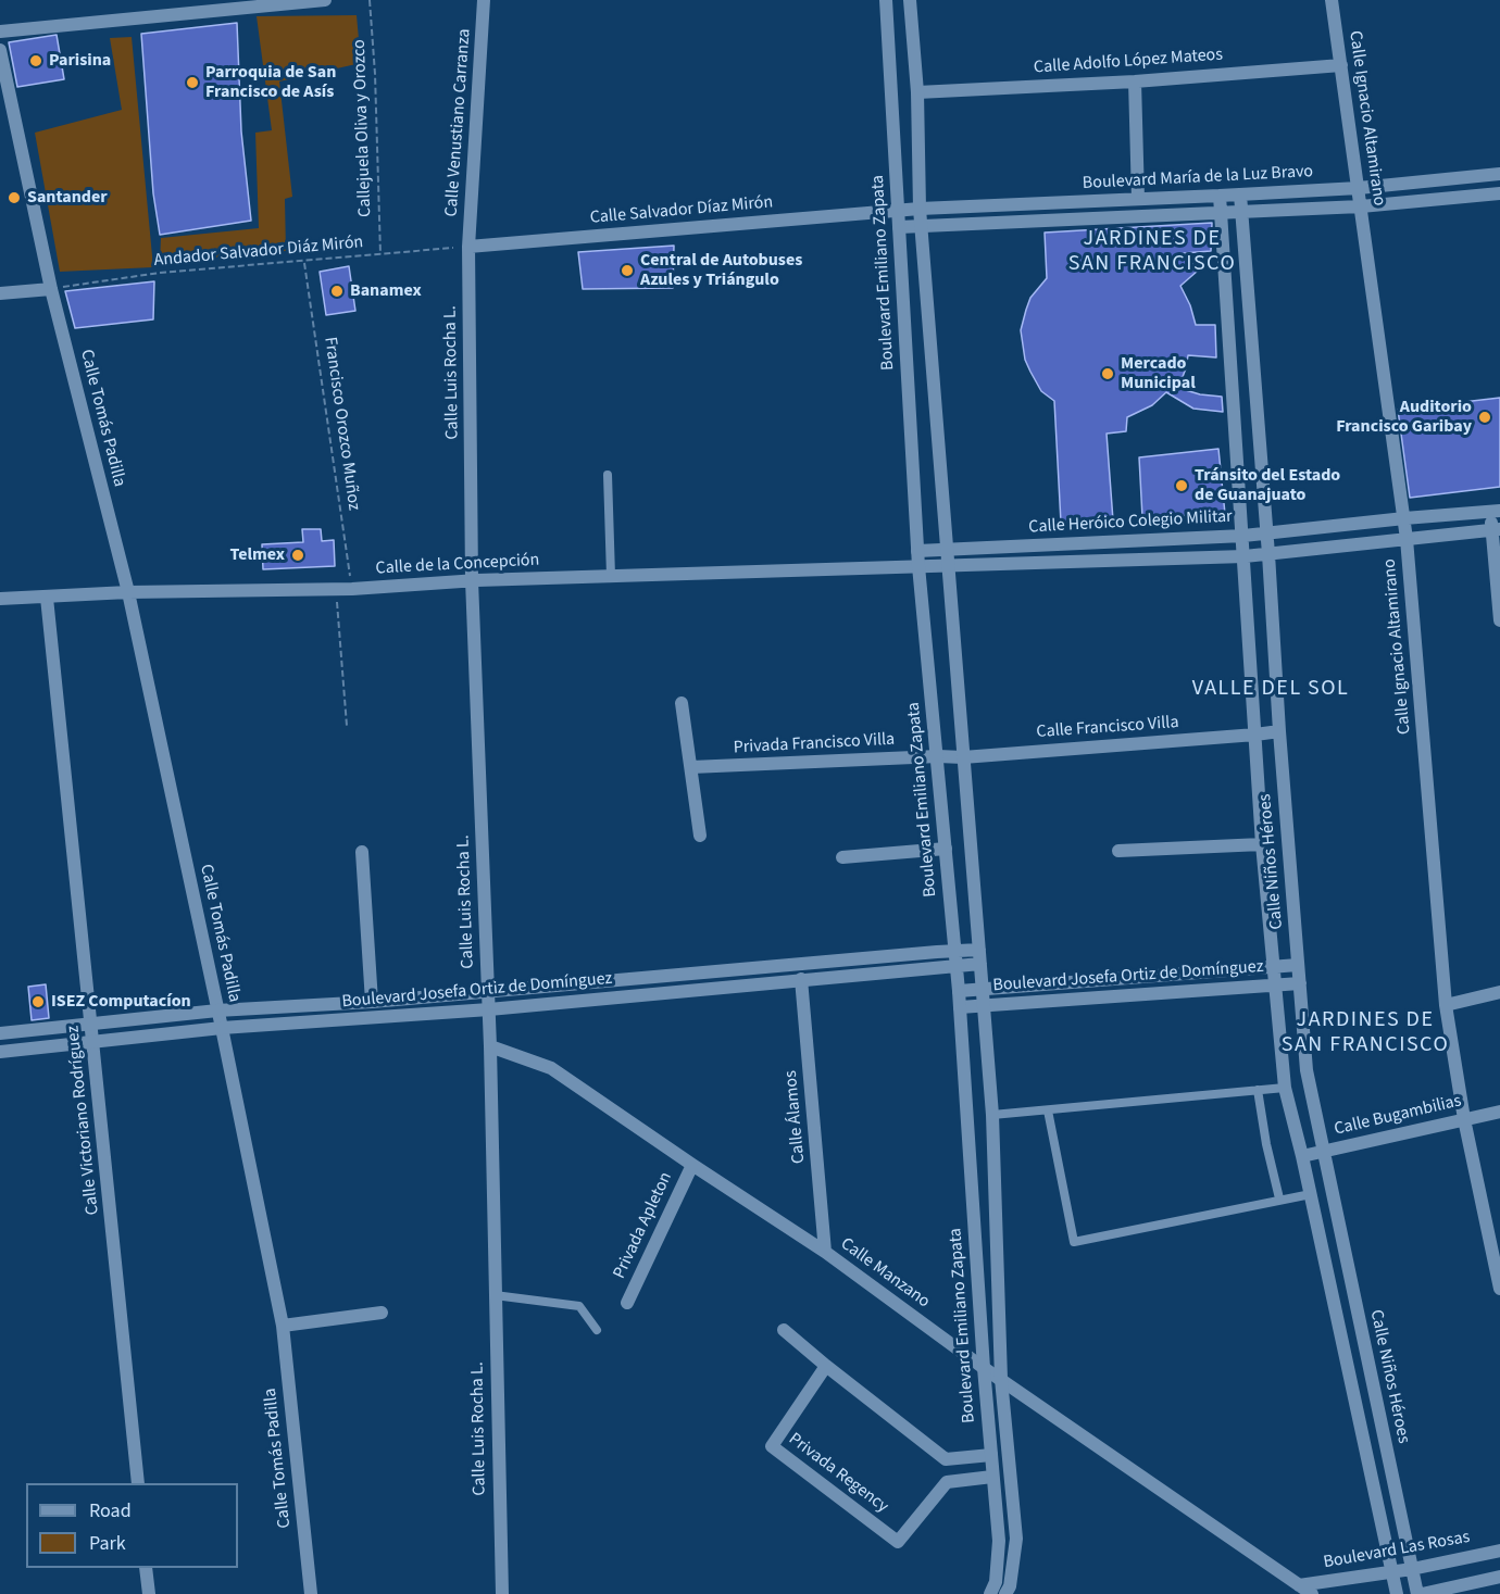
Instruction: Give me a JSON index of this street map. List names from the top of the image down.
{
  "streets": {
    "street": [
      "Calle Adolfo López Mateos",
      "Calle Ignacio Altamirano",
      "Calle Venustiano Carranza",
      "Boulevard María de la Luz Bravo",
      "Calle Salvador Díaz Mirón",
      "Boulevard Emiliano Zapata",
      "Calle Luis Rocha L.",
      "Calle Tomás Padilla",
      "Calle Heróico Colegio Militar",
      "Calle de la Concepción",
      "Calle Francisco Villa",
      "Privada Francisco Villa",
      "Calle Niños Héroes",
      "Boulevard Josefa Ortiz de Domínguez",
      "Calle Bugambilias",
      "Calle Álamos",
      "Calle Victoriano Rodríguez",
      "Privada Apleton",
      "Calle Manzano",
      "Privada Regency",
      "Boulevard Las Rosas"
    ],
    "path": ["Callejuela Oliva y Orozco", "Andador Salvador Diáz Mirón", "Francisco Orozco Muñoz"]
  },
  "crossings": [
    ["Calle Adolfo López Mateos", "Calle Ignacio Altamirano"],
    ["Calle Adolfo López Mateos", "Boulevard Emiliano Zapata"],
    ["Calle Ignacio Altamirano", "Boulevard María de la Luz Bravo"],
    ["Calle Ignacio Altamirano", "Calle Heróico Colegio Militar"],
    ["Calle Ignacio Altamirano", "Calle Bugambilias"],
    ["Calle Venustiano Carranza", "Calle Salvador Díaz Mirón"],
    ["Calle Venustiano Carranza", "Andador Salvador Diáz Mirón"],
    ["Calle Venustiano Carranza", "Calle Luis Rocha L."],
    ["Callejuela Oliva y Orozco", "Andador Salvador Diáz Mirón"],
    ["Boulevard María de la Luz Bravo", "Calle Salvador Díaz Mirón"],
    ["Boulevard María de la Luz Bravo", "Boulevard Emiliano Zapata"],
    ["Boulevard María de la Luz Bravo", "Calle Niños Héroes"],
    ["Calle Salvador Díaz Mirón", "Andador Salvador Diáz Mirón"],
    ["Calle Salvador Díaz Mirón", "Boulevard Emiliano Zapata"],
    ["Calle Salvador Díaz Mirón", "Calle Luis Rocha L."],
    ["Andador Salvador Diáz Mirón", "Calle Luis Rocha L."],
    ["Andador Salvador Diáz Mirón", "Calle Tomás Padilla"],
    ["Andador Salvador Diáz Mirón", "Francisco Orozco Muñoz"],
    ["Boulevard Emiliano Zapata", "Calle Heróico Colegio Militar"],
    ["Boulevard Emiliano Zapata", "Calle de la Concepción"],
    ["Boulevard Emiliano Zapata", "Calle Francisco Villa"],
    ["Boulevard Emiliano Zapata", "Privada Francisco Villa"],
    ["Boulevard Emiliano Zapata", "Boulevard Josefa Ortiz de Domínguez"],
    ["Boulevard Emiliano Zapata", "Calle Manzano"],
    ["Calle Luis Rocha L.", "Calle de la Concepción"],
    ["Calle Luis Rocha L.", "Boulevard Josefa Ortiz de Domínguez"],
    ["Calle Luis Rocha L.", "Calle Manzano"],
    ["Calle Tomás Padilla", "Calle de la Concepción"],
    ["Calle Tomás Padilla", "Boulevard Josefa Ortiz de Domínguez"],
    ["Francisco Orozco Muñoz", "Calle de la Concepción"],
    ["Calle Heróico Colegio Militar", "Calle de la Concepción"],
    ["Calle Heróico Colegio Militar", "Calle Niños Héroes"],
    ["Calle de la Concepción", "Calle Victoriano Rodríguez"],
    ["Calle Francisco Villa", "Privada Francisco Villa"],
    ["Calle Francisco Villa", "Calle Niños Héroes"],
    ["Calle Niños Héroes", "Boulevard Josefa Ortiz de Domínguez"],
    ["Calle Niños Héroes", "Calle Bugambilias"],
    ["Calle Niños Héroes", "Boulevard Las Rosas"],
    ["Boulevard Josefa Ortiz de Domínguez", "Calle Álamos"],
    ["Boulevard Josefa Ortiz de Domínguez", "Calle Victoriano Rodríguez"],
    ["Calle Álamos", "Calle Manzano"],
    ["Privada Apleton", "Calle Manzano"],
    ["Calle Manzano", "Boulevard Las Rosas"]
  ],
  "districts": ["JARDINES DE SAN FRANCISCO", "VALLE DEL SOL", "JARDINES DE SAN FRANCISCO"],
  "places": [
    "Parisina",
    "Parroquia de San Francisco de Asís",
    "Santander",
    "Central de Autobuses Azules y Triángulo",
    "Banamex",
    "Mercado Municipal",
    "Auditorio Francisco Garibay",
    "Tránsito del Estado de Guanajuato",
    "Telmex",
    "ISEZ Computacíon"
  ],
  "legend": ["Road", "Park"]
}
